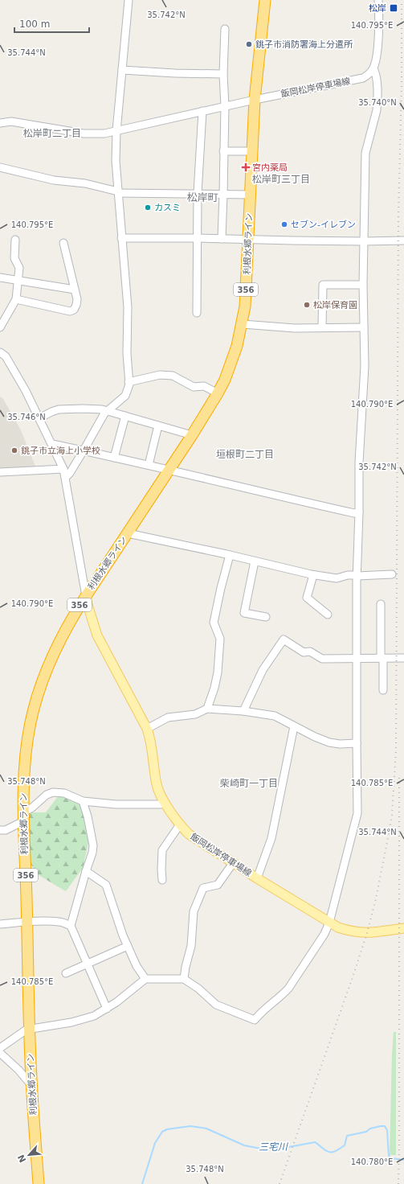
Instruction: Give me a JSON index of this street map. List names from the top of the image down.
{
  "streets": {
    "highway": ["利根水郷ライン", "356"],
    "main road": ["飯岡松岸停車場線"]
  },
  "crossings": [
    ["飯岡松岸停車場線", "利根水郷ライン"]
  ],
  "districts": [
    "松岸町二丁目",
    "松岸町三丁目",
    "松岸町",
    "垣根町二丁目",
    "柴崎町一丁目"
  ],
  "water": ["三宅川"],
  "places": {
    "transit": ["松岸"],
    "other": [
      "銚子市消防署海上分遣所",
      "カスミ",
      "セブン-イレブン",
      "松岸保育園",
      "銚子市立海上小学校"
    ],
    "health": ["宮内薬局"]
  },
  "scale_bar": "100 m",
  "north": "bottom left",
  "coordinates": [
    "35.742°N",
    "140.795°E",
    "35.744°N",
    "35.740°N",
    "140.790°E",
    "35.746°N",
    "35.748°N",
    "140.785°E",
    "140.780°E"
  ]
}
